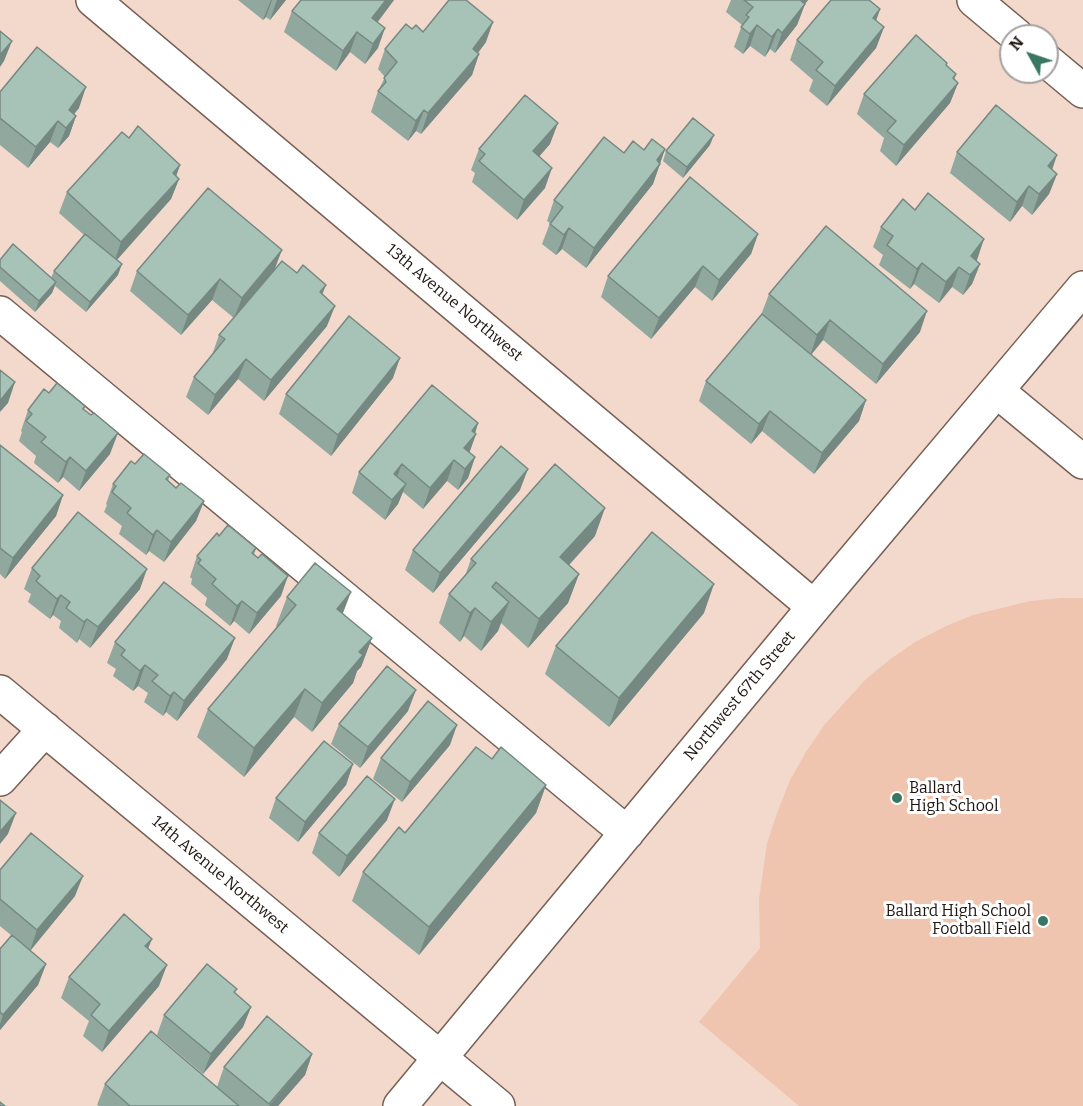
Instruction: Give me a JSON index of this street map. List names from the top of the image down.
{
  "streets": {
    "street": ["13th Avenue Northwest", "Northwest 67th Street", "14th Avenue Northwest"]
  },
  "crossings": [
    ["13th Avenue Northwest", "Northwest 67th Street"],
    ["Northwest 67th Street", "14th Avenue Northwest"]
  ],
  "places": ["Ballard High School", "Ballard High School Football Field"],
  "north": "top left"
}
